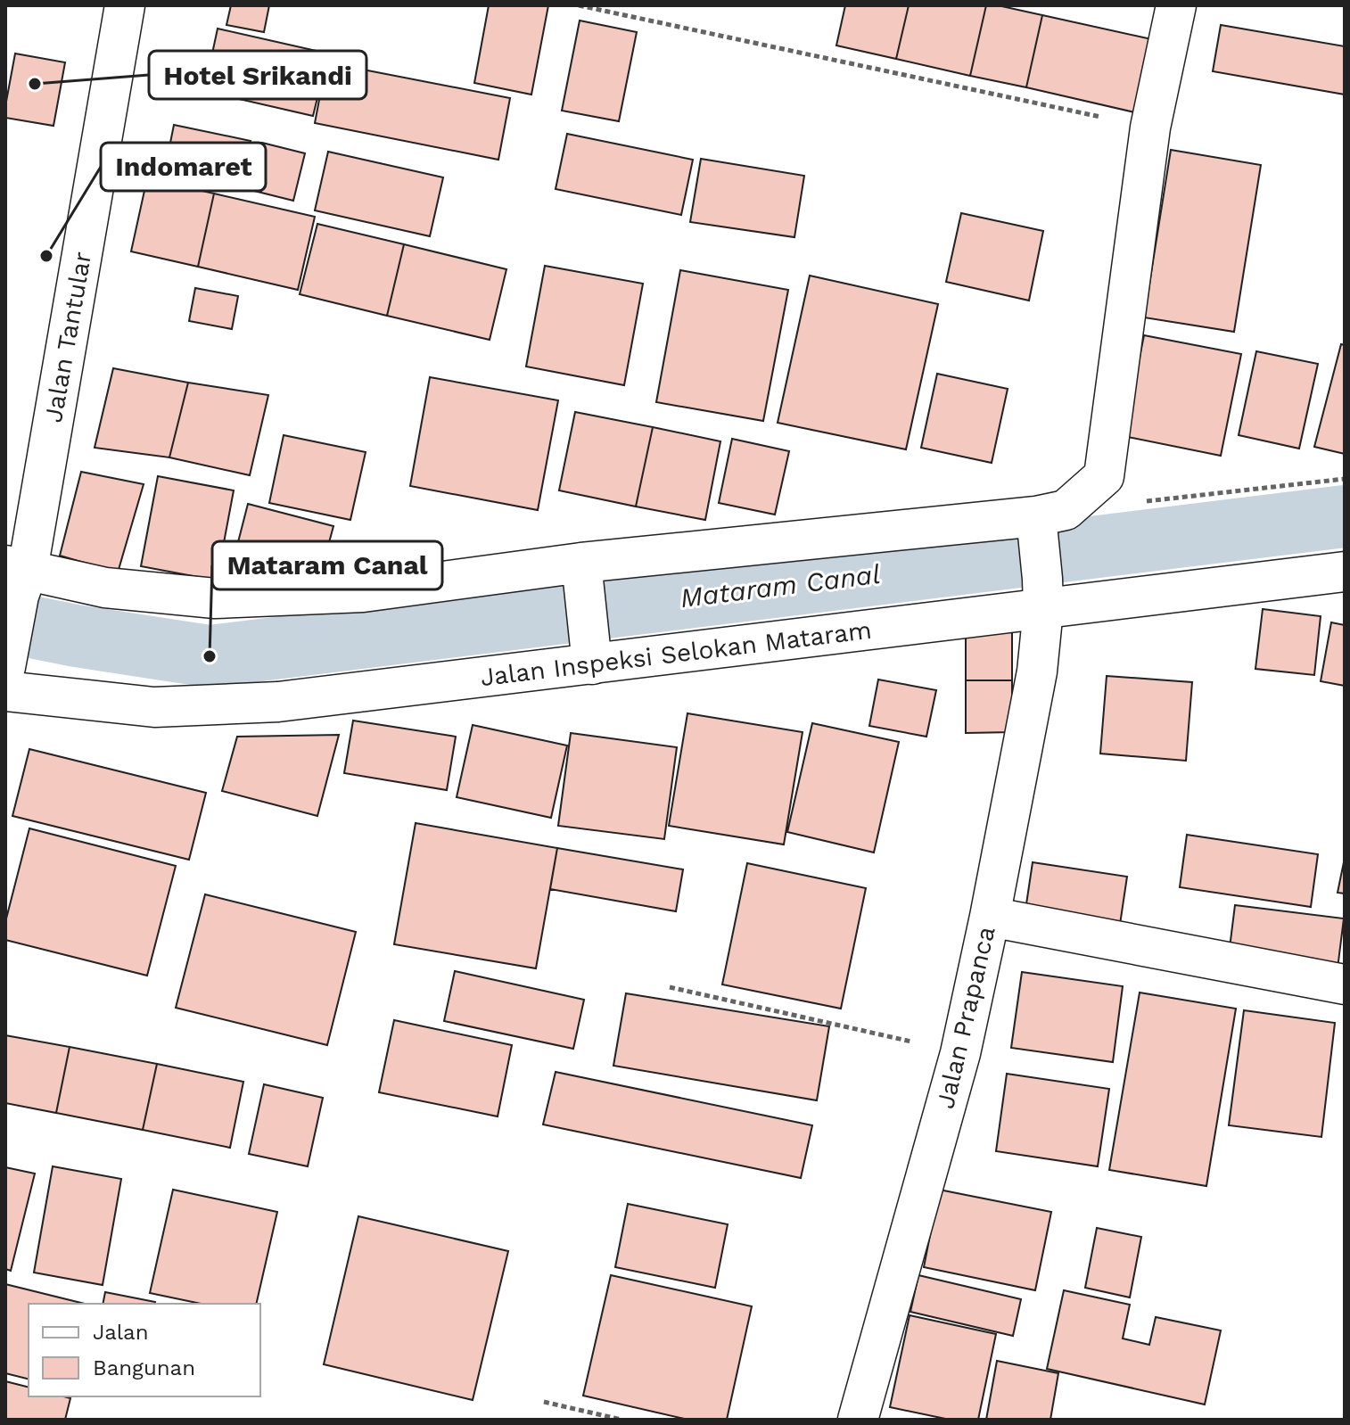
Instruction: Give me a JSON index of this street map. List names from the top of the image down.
{
  "streets": {
    "street": ["Jalan Tantular", "Jalan Inspeksi Selokan Mataram", "Jalan Prapanca"]
  },
  "crossings": [
    ["Jalan Inspeksi Selokan Mataram", "Jalan Prapanca"]
  ],
  "water": ["Mataram Canal"],
  "places": ["Hotel Srikandi", "Indomaret", "Mataram Canal"],
  "legend": ["Jalan", "Bangunan"]
}
